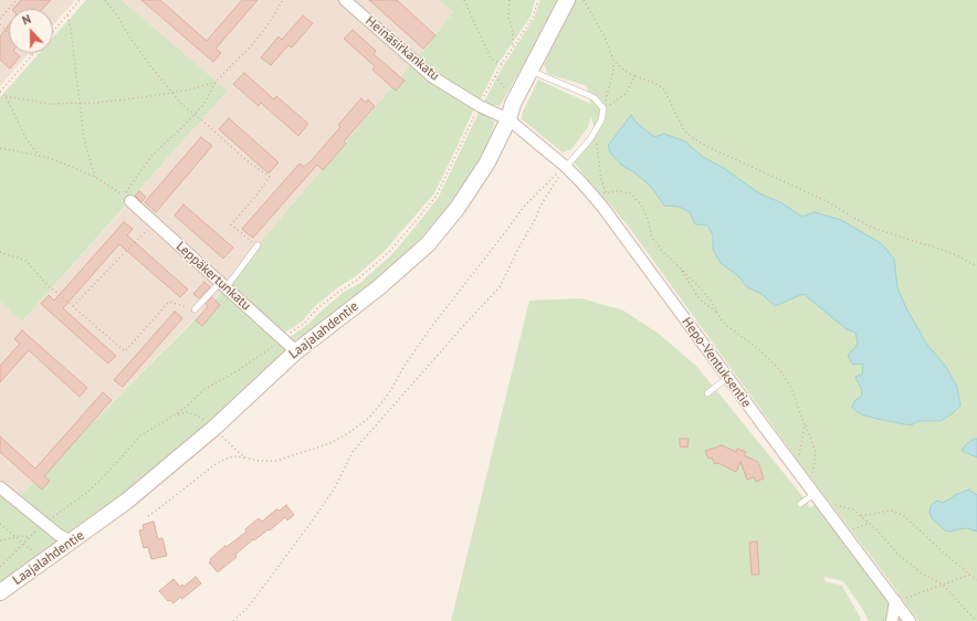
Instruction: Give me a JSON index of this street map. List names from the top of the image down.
{
  "streets": {
    "street": [
      "Heinäsirkankatu",
      "Leppäkertunkatu",
      "Laajalahdentie",
      "Hepo-Ventuksentie"
    ]
  },
  "crossings": [
    ["Heinäsirkankatu", "Laajalahdentie"],
    ["Heinäsirkankatu", "Hepo-Ventuksentie"],
    ["Leppäkertunkatu", "Laajalahdentie"],
    ["Laajalahdentie", "Hepo-Ventuksentie"]
  ],
  "north": "top"
}
